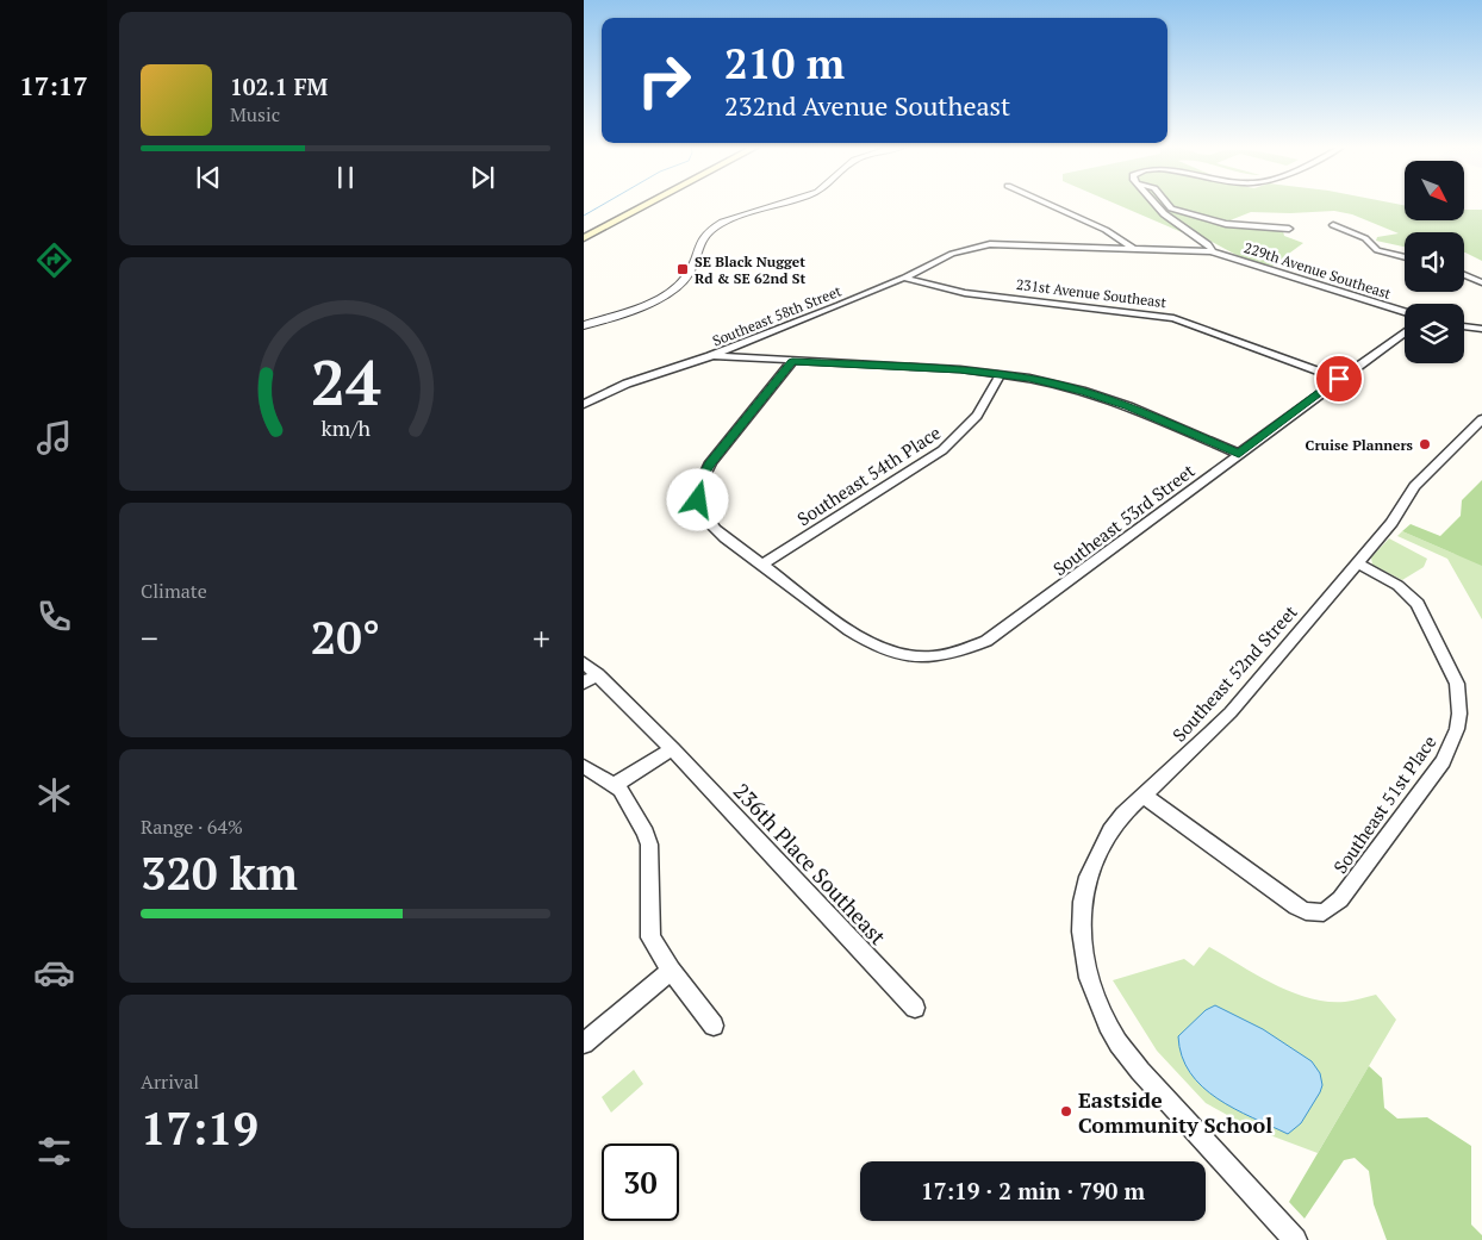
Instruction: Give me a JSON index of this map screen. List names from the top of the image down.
{
  "streets": {
    "street": [
      "229th Avenue Southeast",
      "231st Avenue Southeast",
      "Southeast 58th Street",
      "Southeast 54th Place",
      "Southeast 53rd Street",
      "Southeast 52nd Street",
      "Southeast 51st Place",
      "236th Place Southeast"
    ]
  },
  "crossings": [
    ["229th Avenue Southeast", "Southeast 58th Street"],
    ["231st Avenue Southeast", "Southeast 58th Street"],
    ["231st Avenue Southeast", "Southeast 53rd Street"],
    ["Southeast 54th Place", "Southeast 53rd Street"],
    ["Southeast 52nd Street", "Southeast 51st Place"]
  ],
  "places": {
    "transit": ["SE Black Nugget Rd & SE 62nd St"],
    "other": ["Cruise Planners", "Eastside Community School"]
  },
  "north": "bottom right",
  "page": {
    "tabs": "17:17",
    "turn": ["210 m", "232nd Avenue Southeast"],
    "song": ["102.1 FM", "Music"],
    "tile": [
      "Climate",
      ["Range · 64%", "320 km"],
      ["Arrival", "17:19"]
    ],
    "heat": ["−", "20°", "+"],
    "limit": "30",
    "trip": "17:19 · 2 min · 790 m",
    "gauge": ["24", "km/h"]
  }
}
